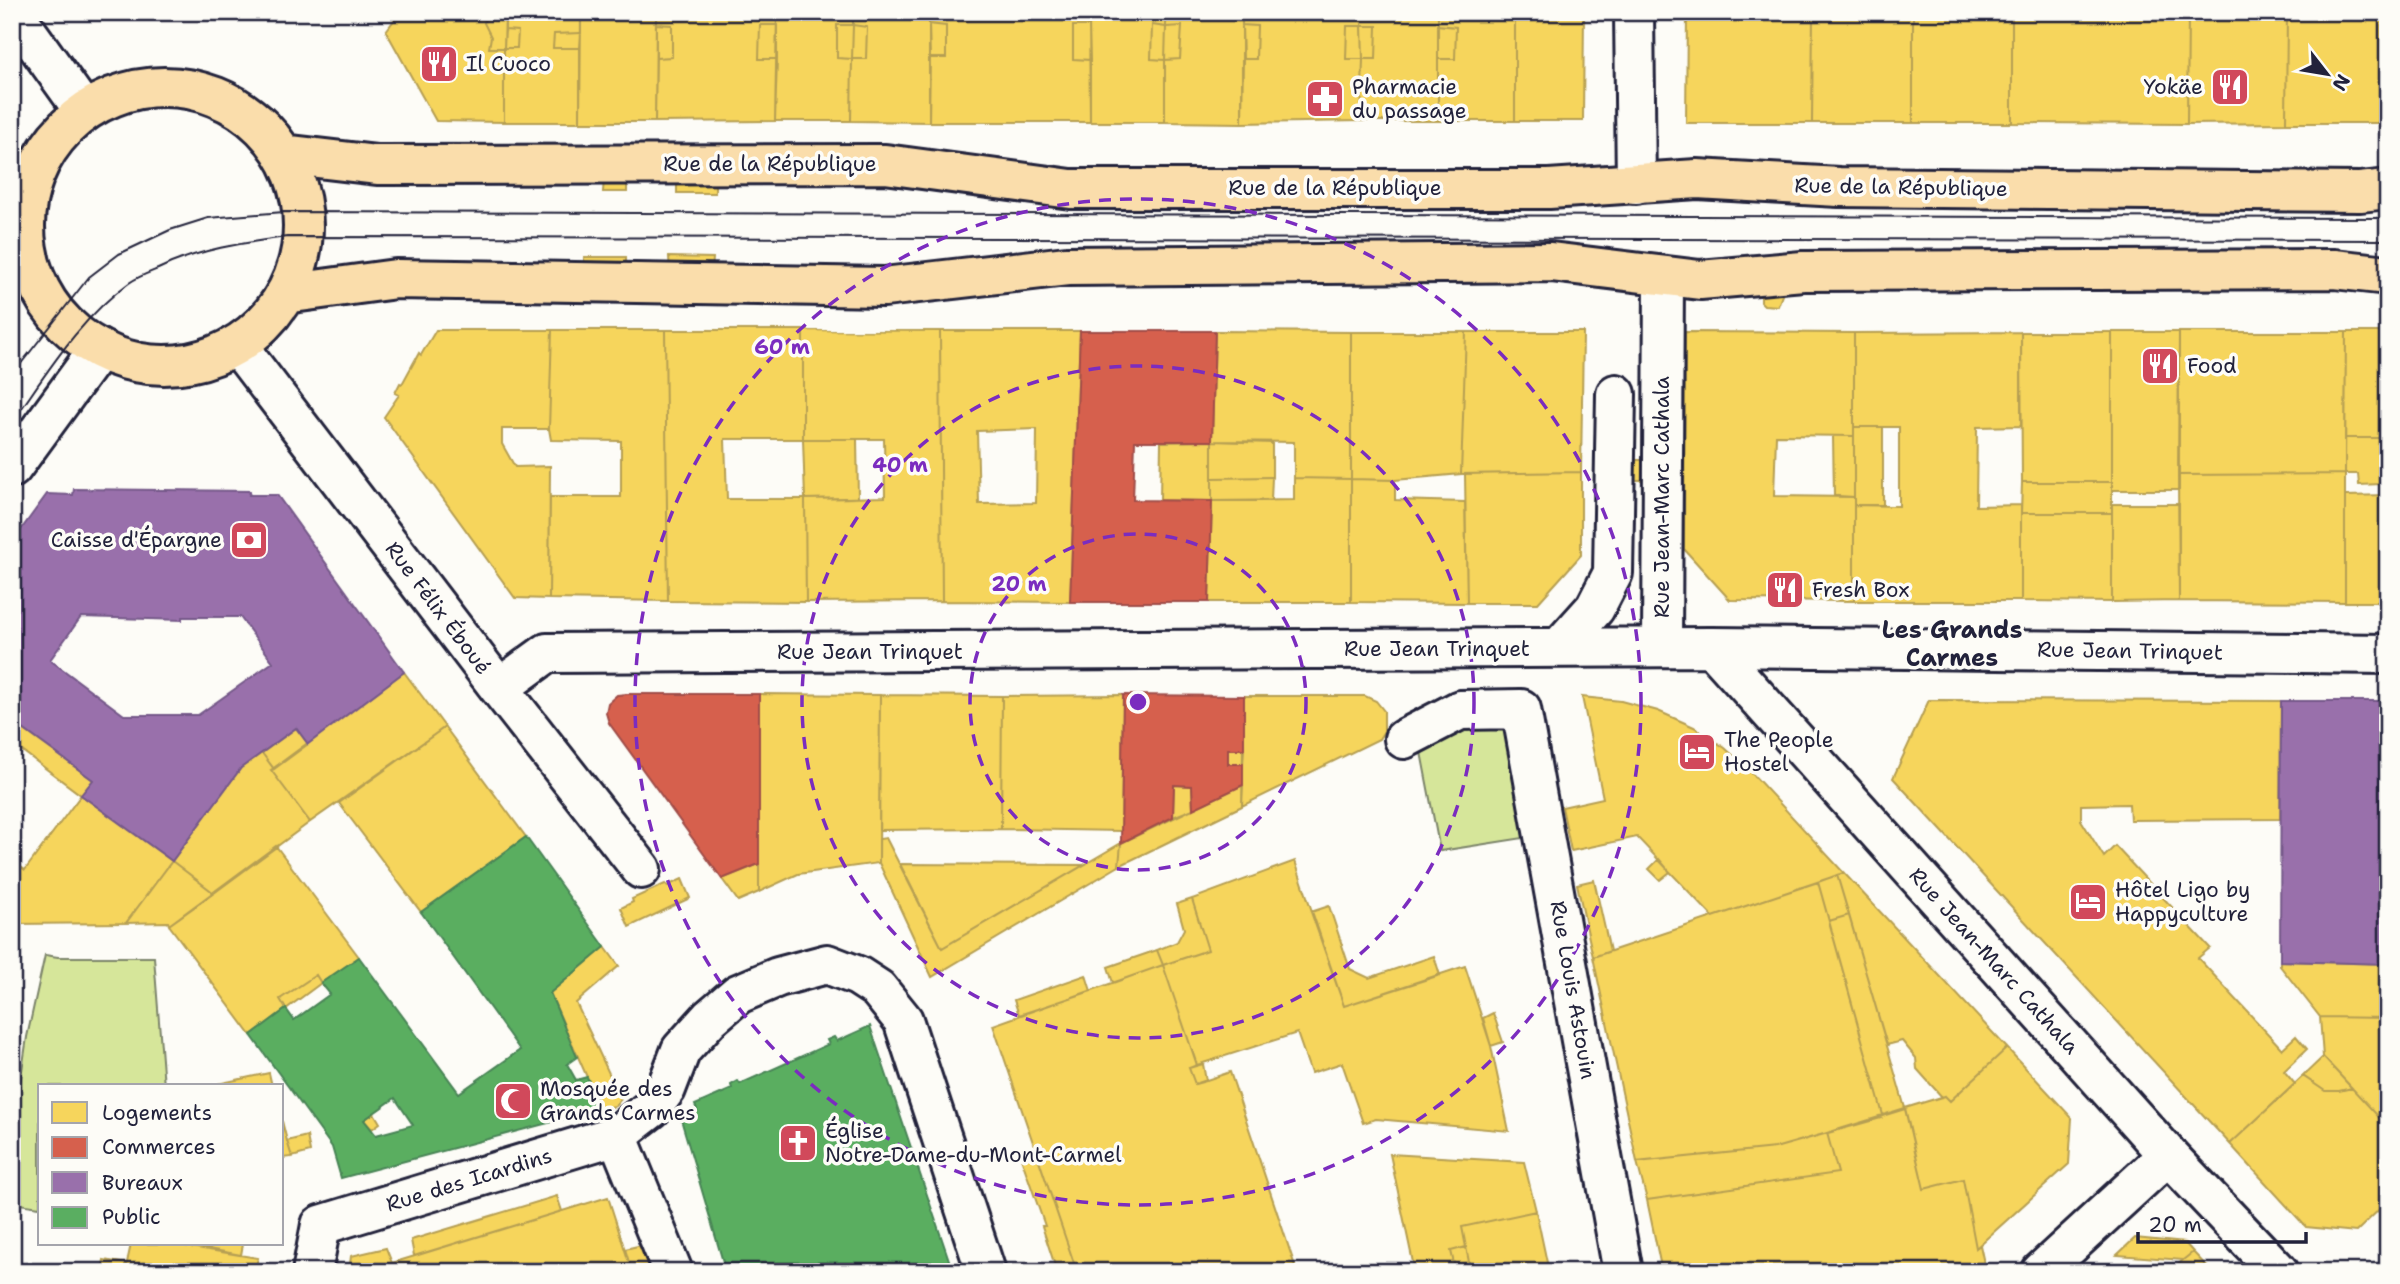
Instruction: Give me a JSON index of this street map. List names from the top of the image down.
{
  "streets": {
    "main road": ["Rue de la République"],
    "street": [
      "Rue Jean-Marc Cathala",
      "Rue Félix Éboué",
      "Rue Jean Trinquet",
      "Rue Louis Astouin",
      "Rue des Icardins"
    ]
  },
  "crossings": [
    ["Rue Jean-Marc Cathala", "Rue Jean Trinquet"],
    ["Rue Félix Éboué", "Rue Jean Trinquet"]
  ],
  "districts": ["Les Grands Carmes"],
  "places": {
    "restaurant": [
      "Il Cuoco",
      "Yokäe",
      "Food",
      "Fresh Box"
    ],
    "pharmacy": ["Pharmacie du passage"],
    "bank": ["Caisse d'Épargne"],
    "hotel": ["The People Hostel", "Hôtel Ligo by Happyculture"],
    "mosque": ["Mosquée des Grands Carmes"],
    "church": ["Église Notre-Dame-du-Mont-Carmel"]
  },
  "legend": [
    "Logements",
    "Commerces",
    "Bureaux",
    "Public"
  ],
  "scale_bar": "20 m",
  "north": "bottom right",
  "rings": ["60 m", "40 m", "20 m"]
}
